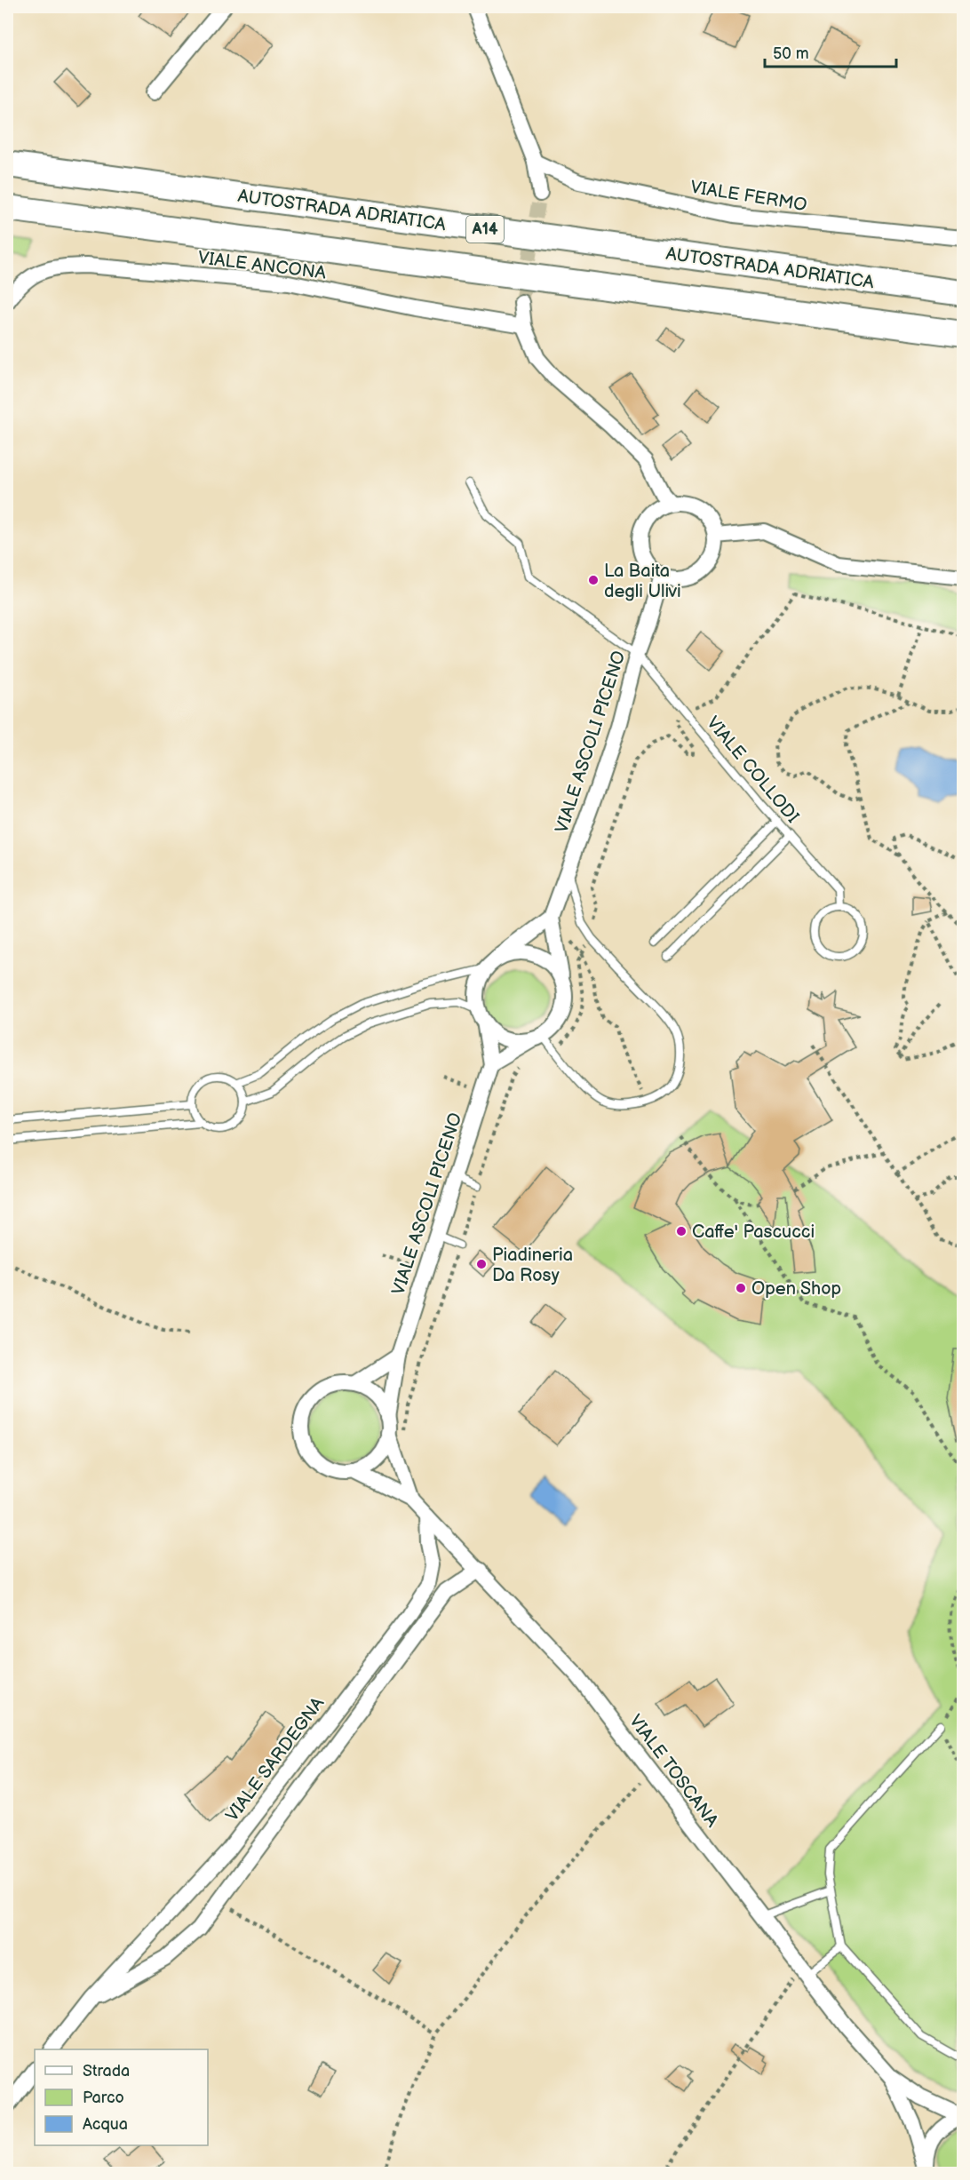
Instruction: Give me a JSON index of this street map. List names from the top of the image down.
{
  "streets": {
    "highway": ["AUTOSTRADA ADRIATICA", "A14"],
    "street": [
      "VIALE FERMO",
      "VIALE ANCONA",
      "VIALE ASCOLI PICENO",
      "VIALE SARDEGNA",
      "VIALE TOSCANA"
    ],
    "lane": ["VIALE COLLODI"]
  },
  "crossings": [
    ["VIALE ASCOLI PICENO", "VIALE COLLODI"],
    ["VIALE ASCOLI PICENO", "VIALE TOSCANA"],
    ["VIALE SARDEGNA", "VIALE TOSCANA"]
  ],
  "places": [
    "La Baita degli Ulivi",
    "Caffe' Pascucci",
    "Piadineria Da Rosy",
    "Open Shop"
  ],
  "legend": ["Strada", "Parco", "Acqua"],
  "scale_bar": "50 m"
}
